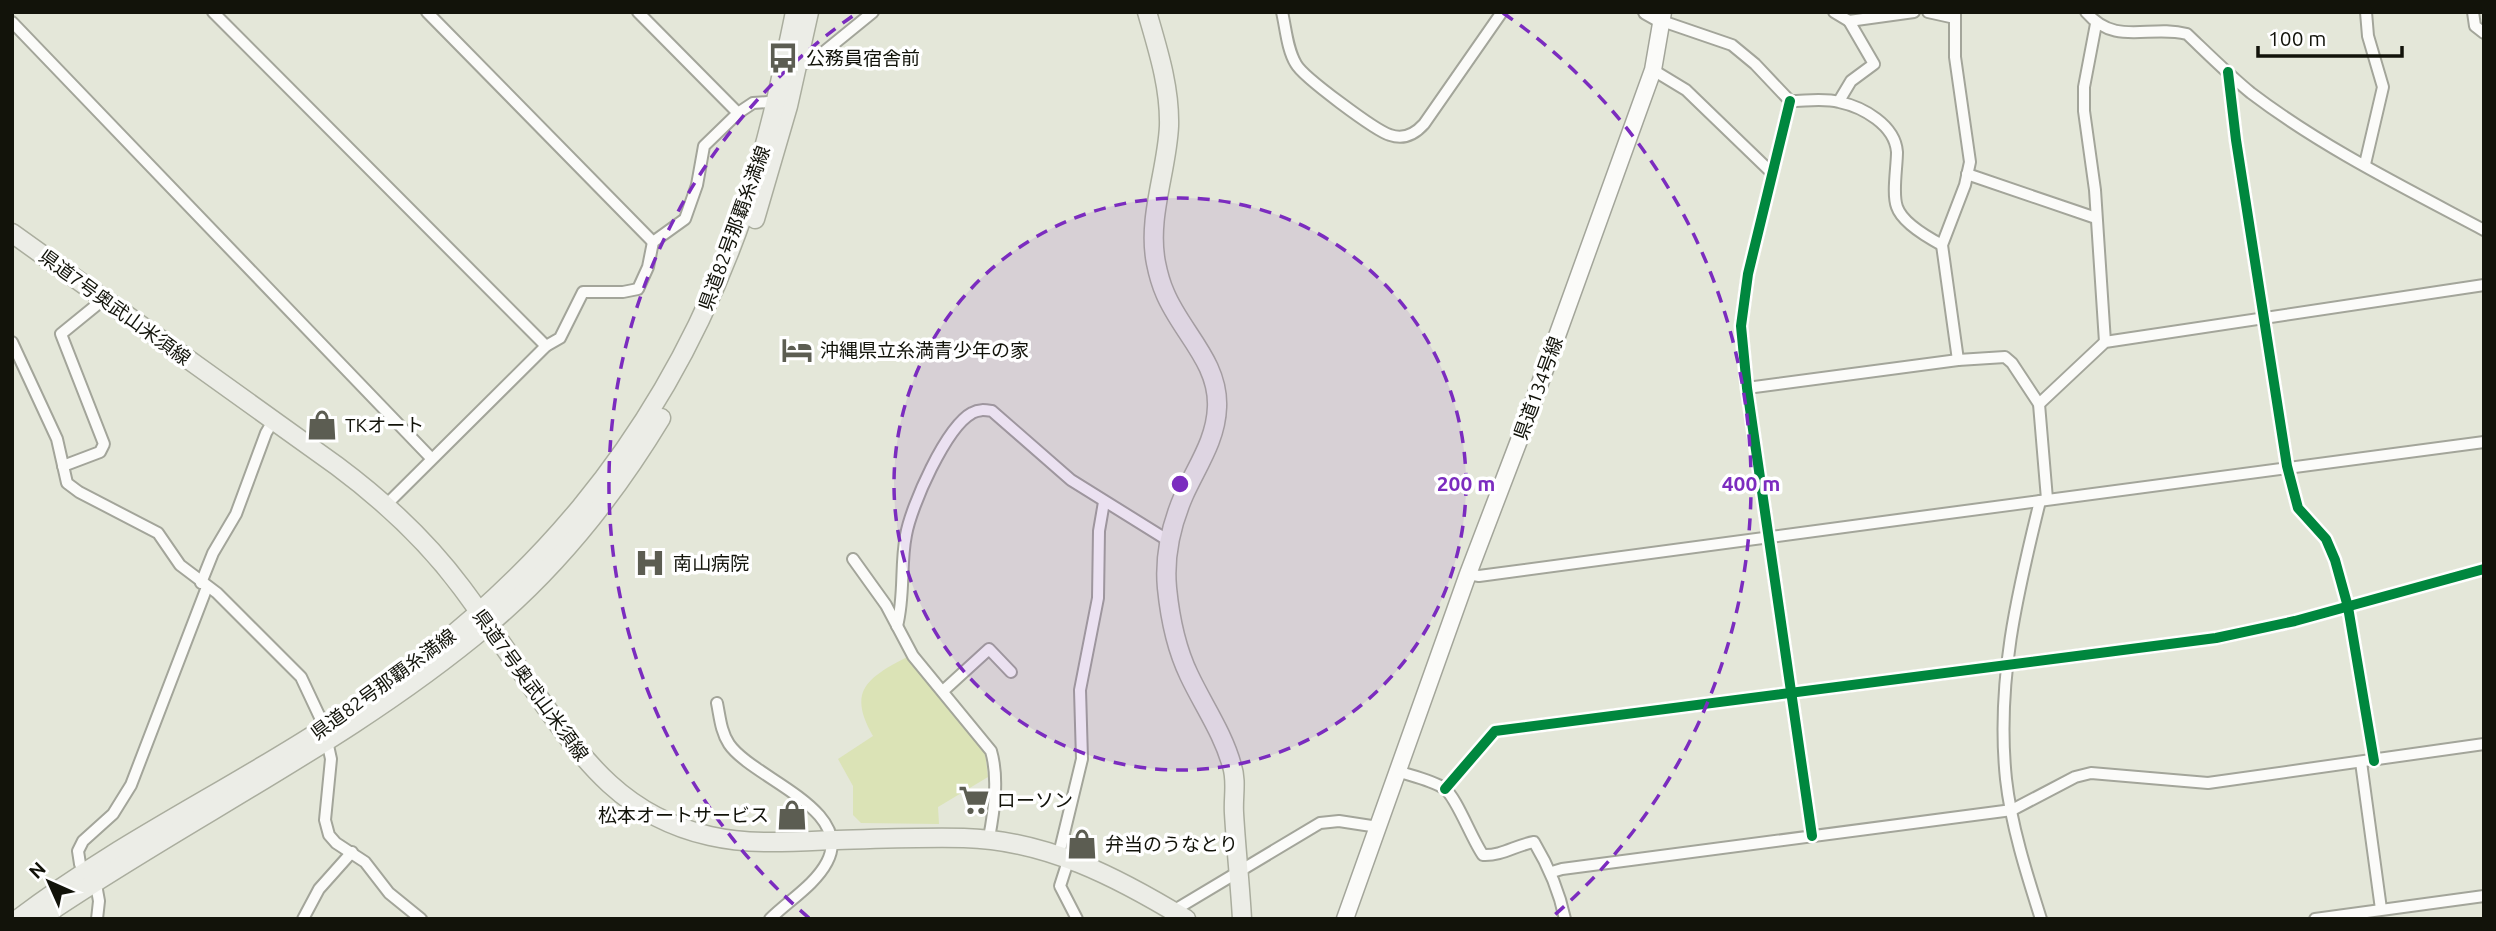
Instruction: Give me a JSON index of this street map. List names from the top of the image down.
{
  "streets": {
    "main road": ["県道82号那覇糸満線", "県道7号奥武山米須線", "県道134号線"]
  },
  "crossings": [
    ["県道82号那覇糸満線", "県道7号奥武山米須線"]
  ],
  "places": {
    "bus stop": ["公務員宿舎前"],
    "hotel": ["沖縄県立糸満青少年の家"],
    "shop": ["TKオート", "松本オートサービス", "弁当のうなとり"],
    "hospital": ["南山病院"],
    "supermarket": ["ローソン"]
  },
  "scale_bar": "100 m",
  "north": "top left",
  "rings": ["200 m", "400 m"]
}
